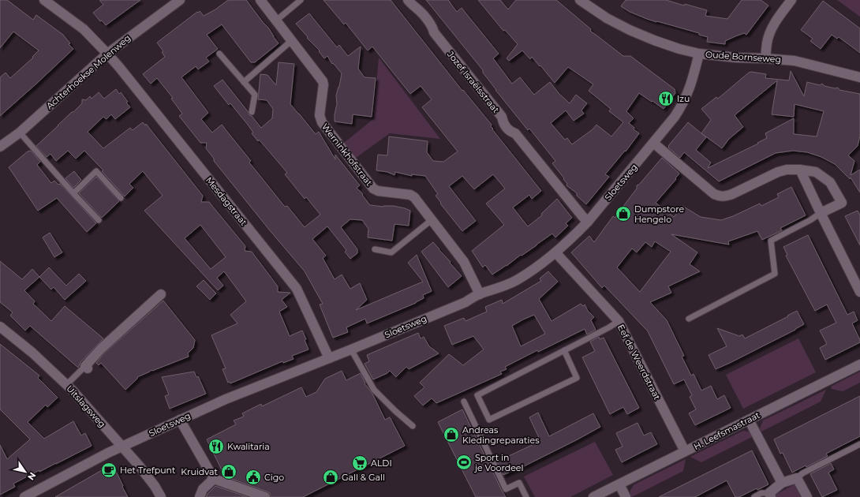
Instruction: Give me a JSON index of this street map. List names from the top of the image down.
{
  "streets": {
    "street": [
      "Oude Bornseweg",
      "Achterhoekse Molenweg",
      "Jozef Israëlsstraat",
      "Werninkhofstraat",
      "Sloetsweg",
      "Mesdagstraat",
      "Eef de Weerdstraat",
      "Uitslagsweg",
      "H. Leefsmastraat"
    ]
  },
  "crossings": [
    ["Oude Bornseweg", "Sloetsweg"],
    ["Achterhoekse Molenweg", "Mesdagstraat"],
    ["Jozef Israëlsstraat", "Sloetsweg"],
    ["Werninkhofstraat", "Sloetsweg"],
    ["Sloetsweg", "Mesdagstraat"],
    ["Sloetsweg", "Eef de Weerdstraat"],
    ["Sloetsweg", "Uitslagsweg"],
    ["Eef de Weerdstraat", "H. Leefsmastraat"]
  ],
  "places": {
    "restaurant": ["Izu", "Kwalitaria"],
    "shop": [
      "Dumpstore Hengelo",
      "Andreas Kledingreparaties",
      "Kruidvat",
      "Gall & Gall"
    ],
    "sports": ["Sport in je Voordeel"],
    "supermarket": ["ALDI"],
    "cafe": ["Het Trefpunt"],
    "public building": ["Cigo"]
  },
  "north": "bottom right"
}
